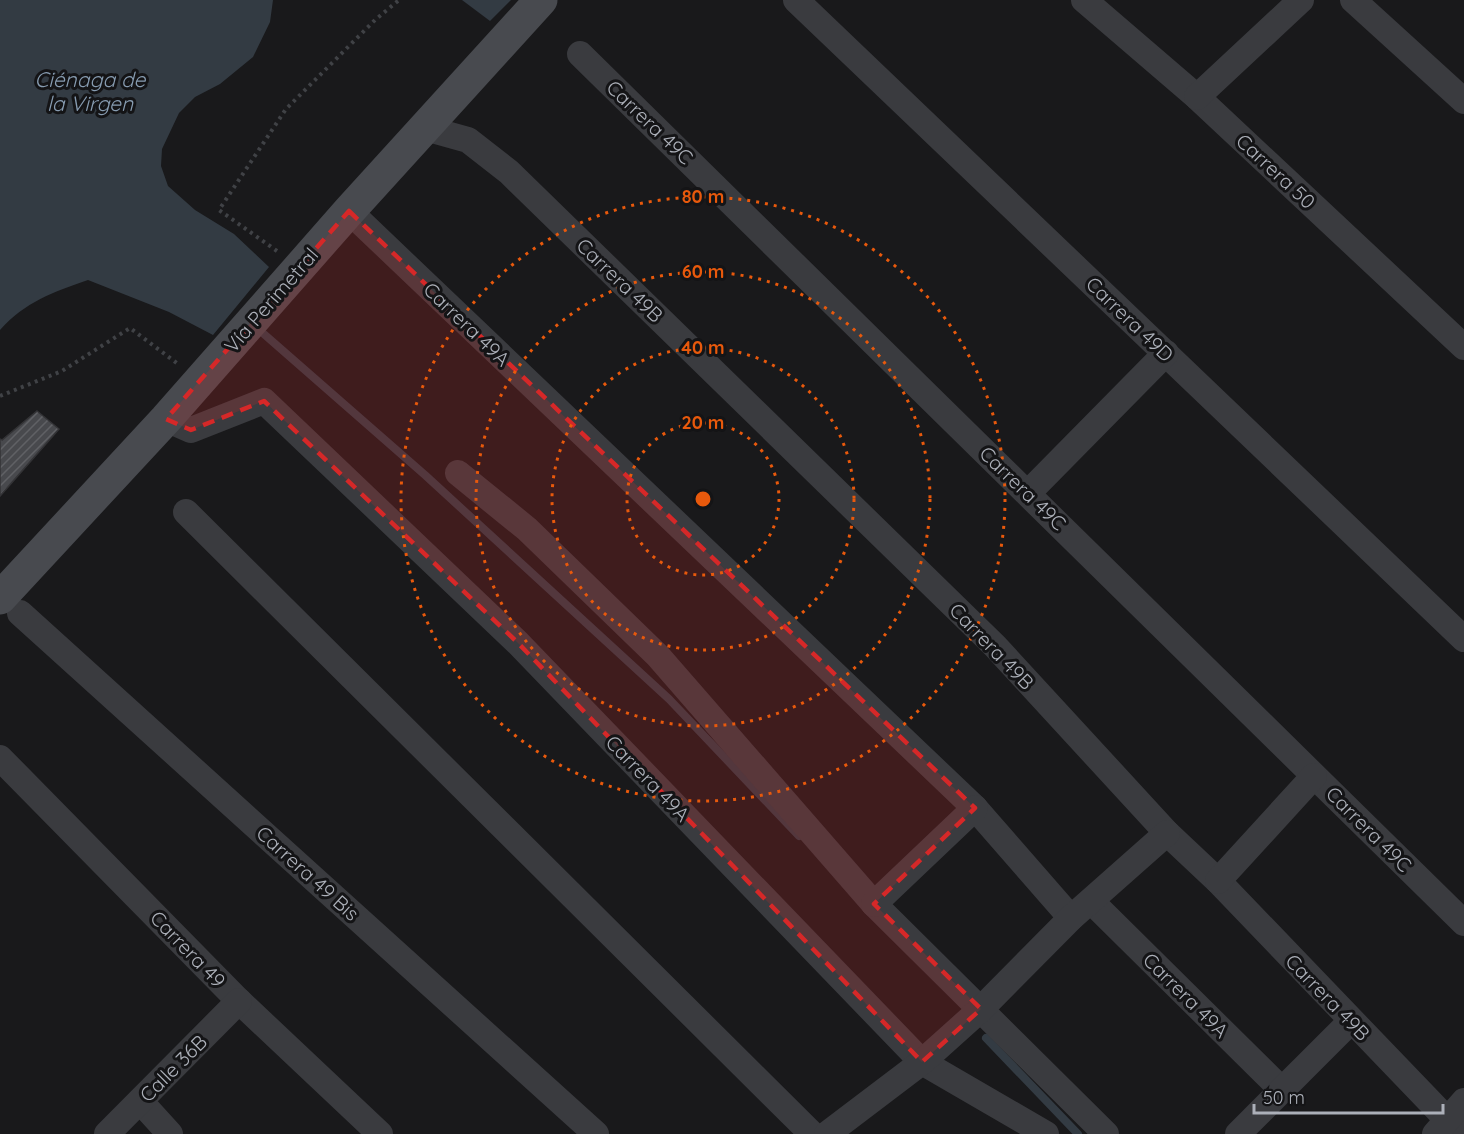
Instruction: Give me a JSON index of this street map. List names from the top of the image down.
{
  "streets": {
    "street": [
      "Carrera 49C",
      "Carrera 50",
      "Carrera 49B",
      "Vía Perimetral",
      "Carrera 49D",
      "Carrera 49A",
      "Carrera 49 Bis",
      "Carrera 49",
      "Calle 36B"
    ]
  },
  "crossings": [
    ["Carrera 49B", "Vía Perimetral"],
    ["Vía Perimetral", "Carrera 49A"],
    ["Vía Perimetral", "Carrera 49 Bis"],
    ["Carrera 49", "Calle 36B"]
  ],
  "water": ["Ciénaga de la Virgen"],
  "scale_bar": "50 m",
  "rings": [
    "80 m",
    "60 m",
    "40 m",
    "20 m"
  ]
}
